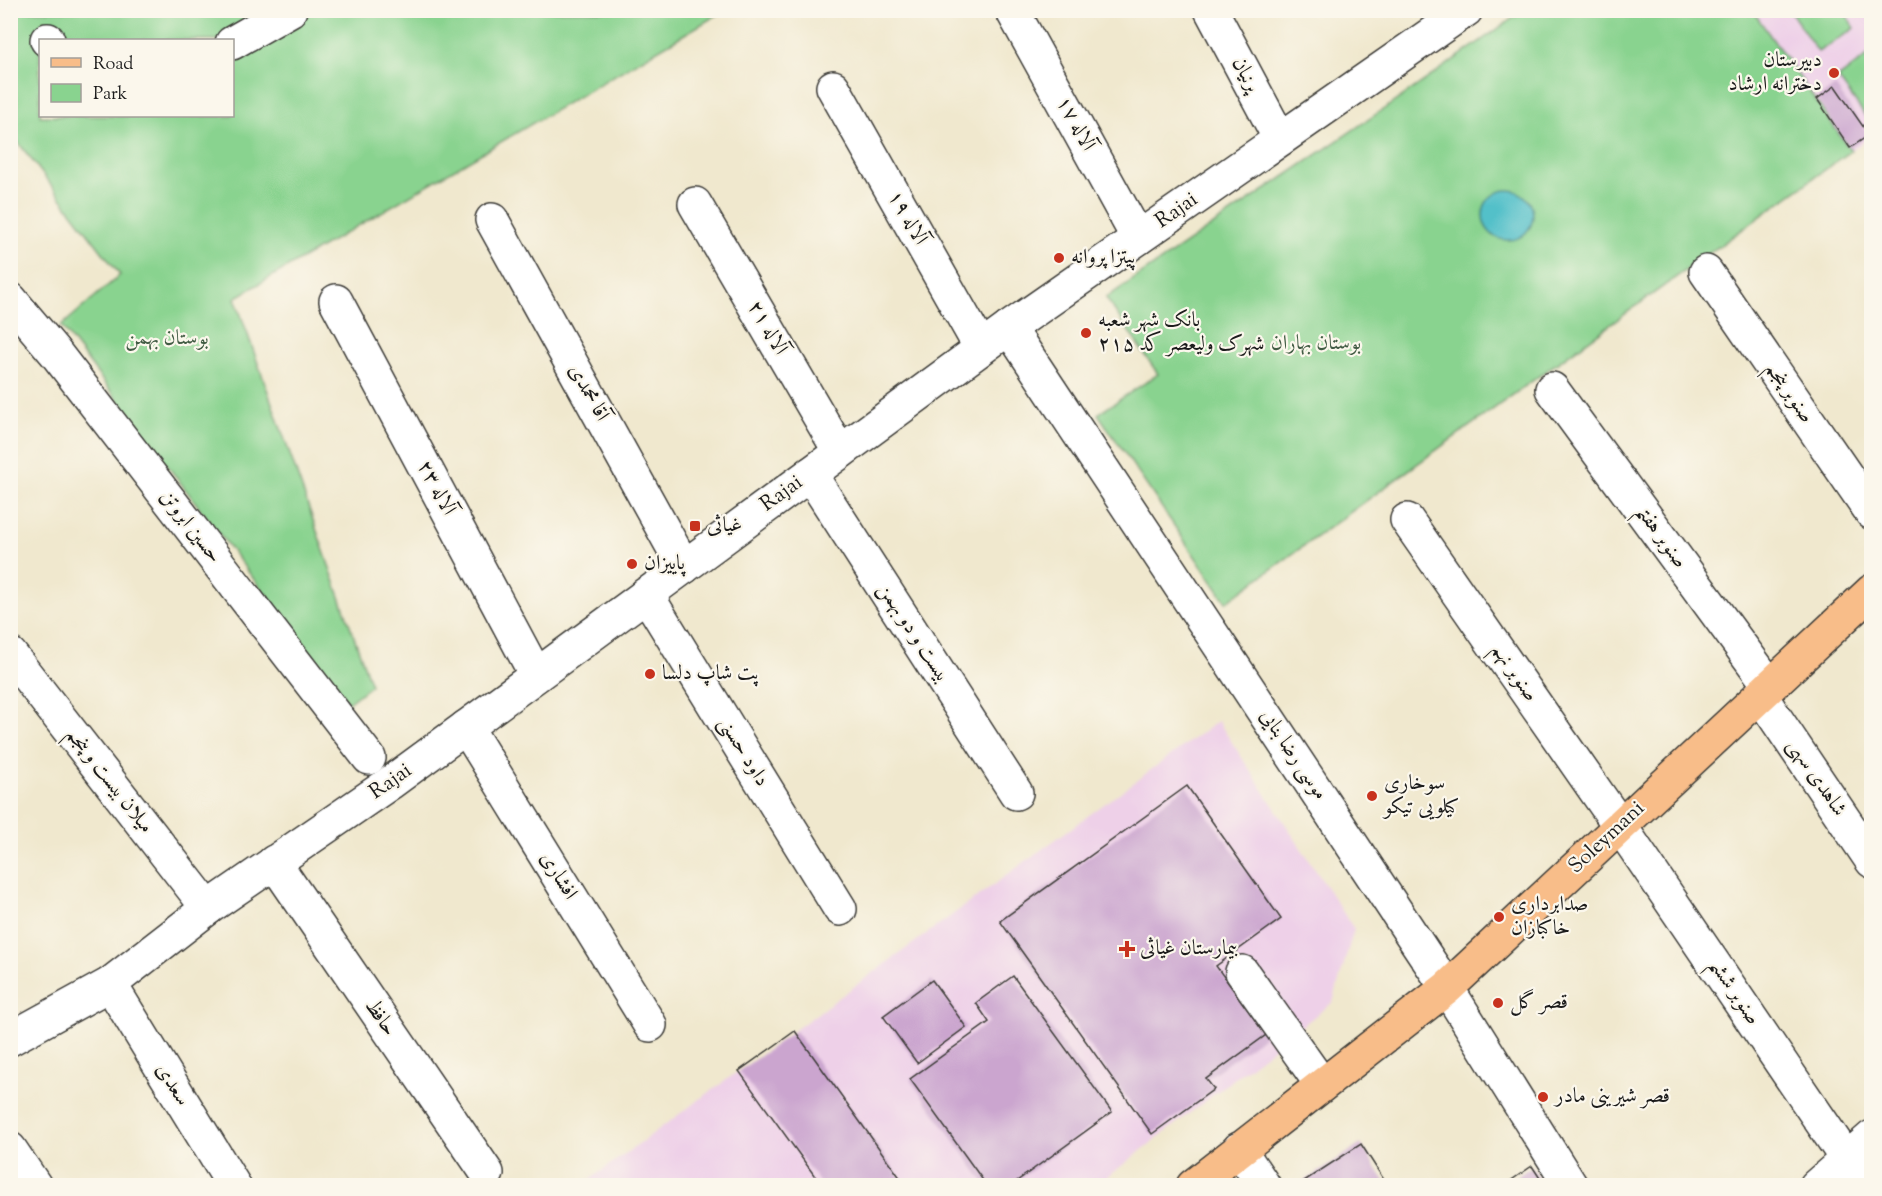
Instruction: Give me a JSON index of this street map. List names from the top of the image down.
{
  "streets": {
    "main road": ["Soleymani"],
    "street": [
      "پرنیان",
      "آلاله ۱۷",
      "Rajai",
      "آلاله ۱۹",
      "آلاله ۲۱",
      "آقا محمدی",
      "صنوبر پنجم",
      "آلاله ۲۳",
      "حسین ابروتن",
      "صنوبر هفتم",
      "بیست و دو بهمن",
      "صنوبر نهم",
      "داود حسنی",
      "موسی رضا بنایی",
      "شاهدی سهی",
      "میلان بیست و پنجم",
      "افشاری",
      "صنوبر ششم",
      "حافظ",
      "سعدی"
    ]
  },
  "crossings": [
    ["پرنیان", "Rajai"],
    ["آلاله ۱۷", "Rajai"],
    ["Rajai", "آلاله ۱۹"],
    ["Rajai", "آلاله ۲۱"],
    ["Rajai", "آقا محمدی"],
    ["Rajai", "آلاله ۲۳"],
    ["Rajai", "بیست و دو بهمن"],
    ["Rajai", "داود حسنی"],
    ["Rajai", "موسی رضا بنایی"],
    ["Rajai", "میلان بیست و پنجم"],
    ["Rajai", "افشاری"],
    ["Rajai", "حافظ"],
    ["Rajai", "سعدی"],
    ["صنوبر هفتم", "شاهدی سهی"],
    ["صنوبر هفتم", "Soleymani"],
    ["صنوبر نهم", "Soleymani"],
    ["صنوبر نهم", "صنوبر ششم"],
    ["موسی رضا بنایی", "Soleymani"],
    ["شاهدی سهی", "Soleymani"],
    ["Soleymani", "صنوبر ششم"]
  ],
  "parks": ["بوستان بهمن", "بوستان بهاران"],
  "places": {
    "other": [
      "دبیرستان دخترانه ارشاد",
      "پیتزا پروانه",
      "بانک شهر شعبه شهرک ولیعصر کد ۲۱۵",
      "پاییزان",
      "پت شاپ دلسا",
      "سوخاری کیلویی تیکو",
      "صدابرداری خاکبازان",
      "قصر گل",
      "قصر شیرینی مادر"
    ],
    "transit": ["غیاثی"],
    "health": ["بیمارستان غیاثی"]
  },
  "legend": ["Road", "Park"]
}
